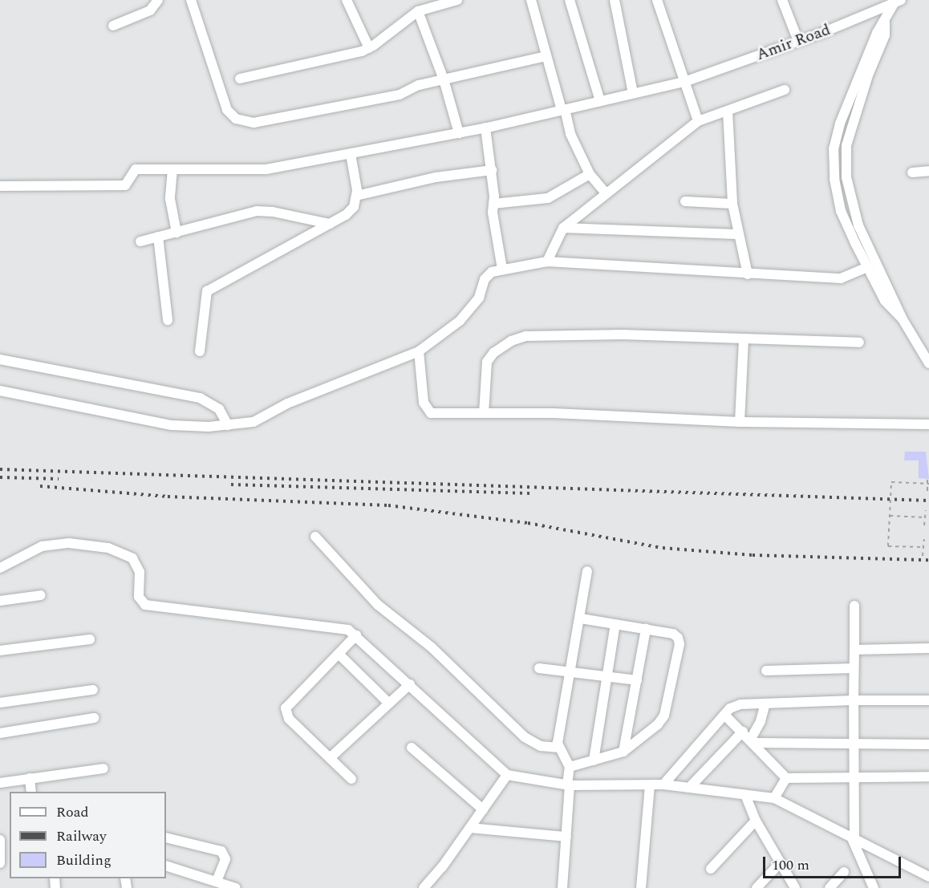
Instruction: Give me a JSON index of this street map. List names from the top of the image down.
{
  "streets": {
    "street": ["Amir Road"]
  },
  "legend": ["Road", "Railway", "Building"],
  "scale_bar": "100 m"
}
